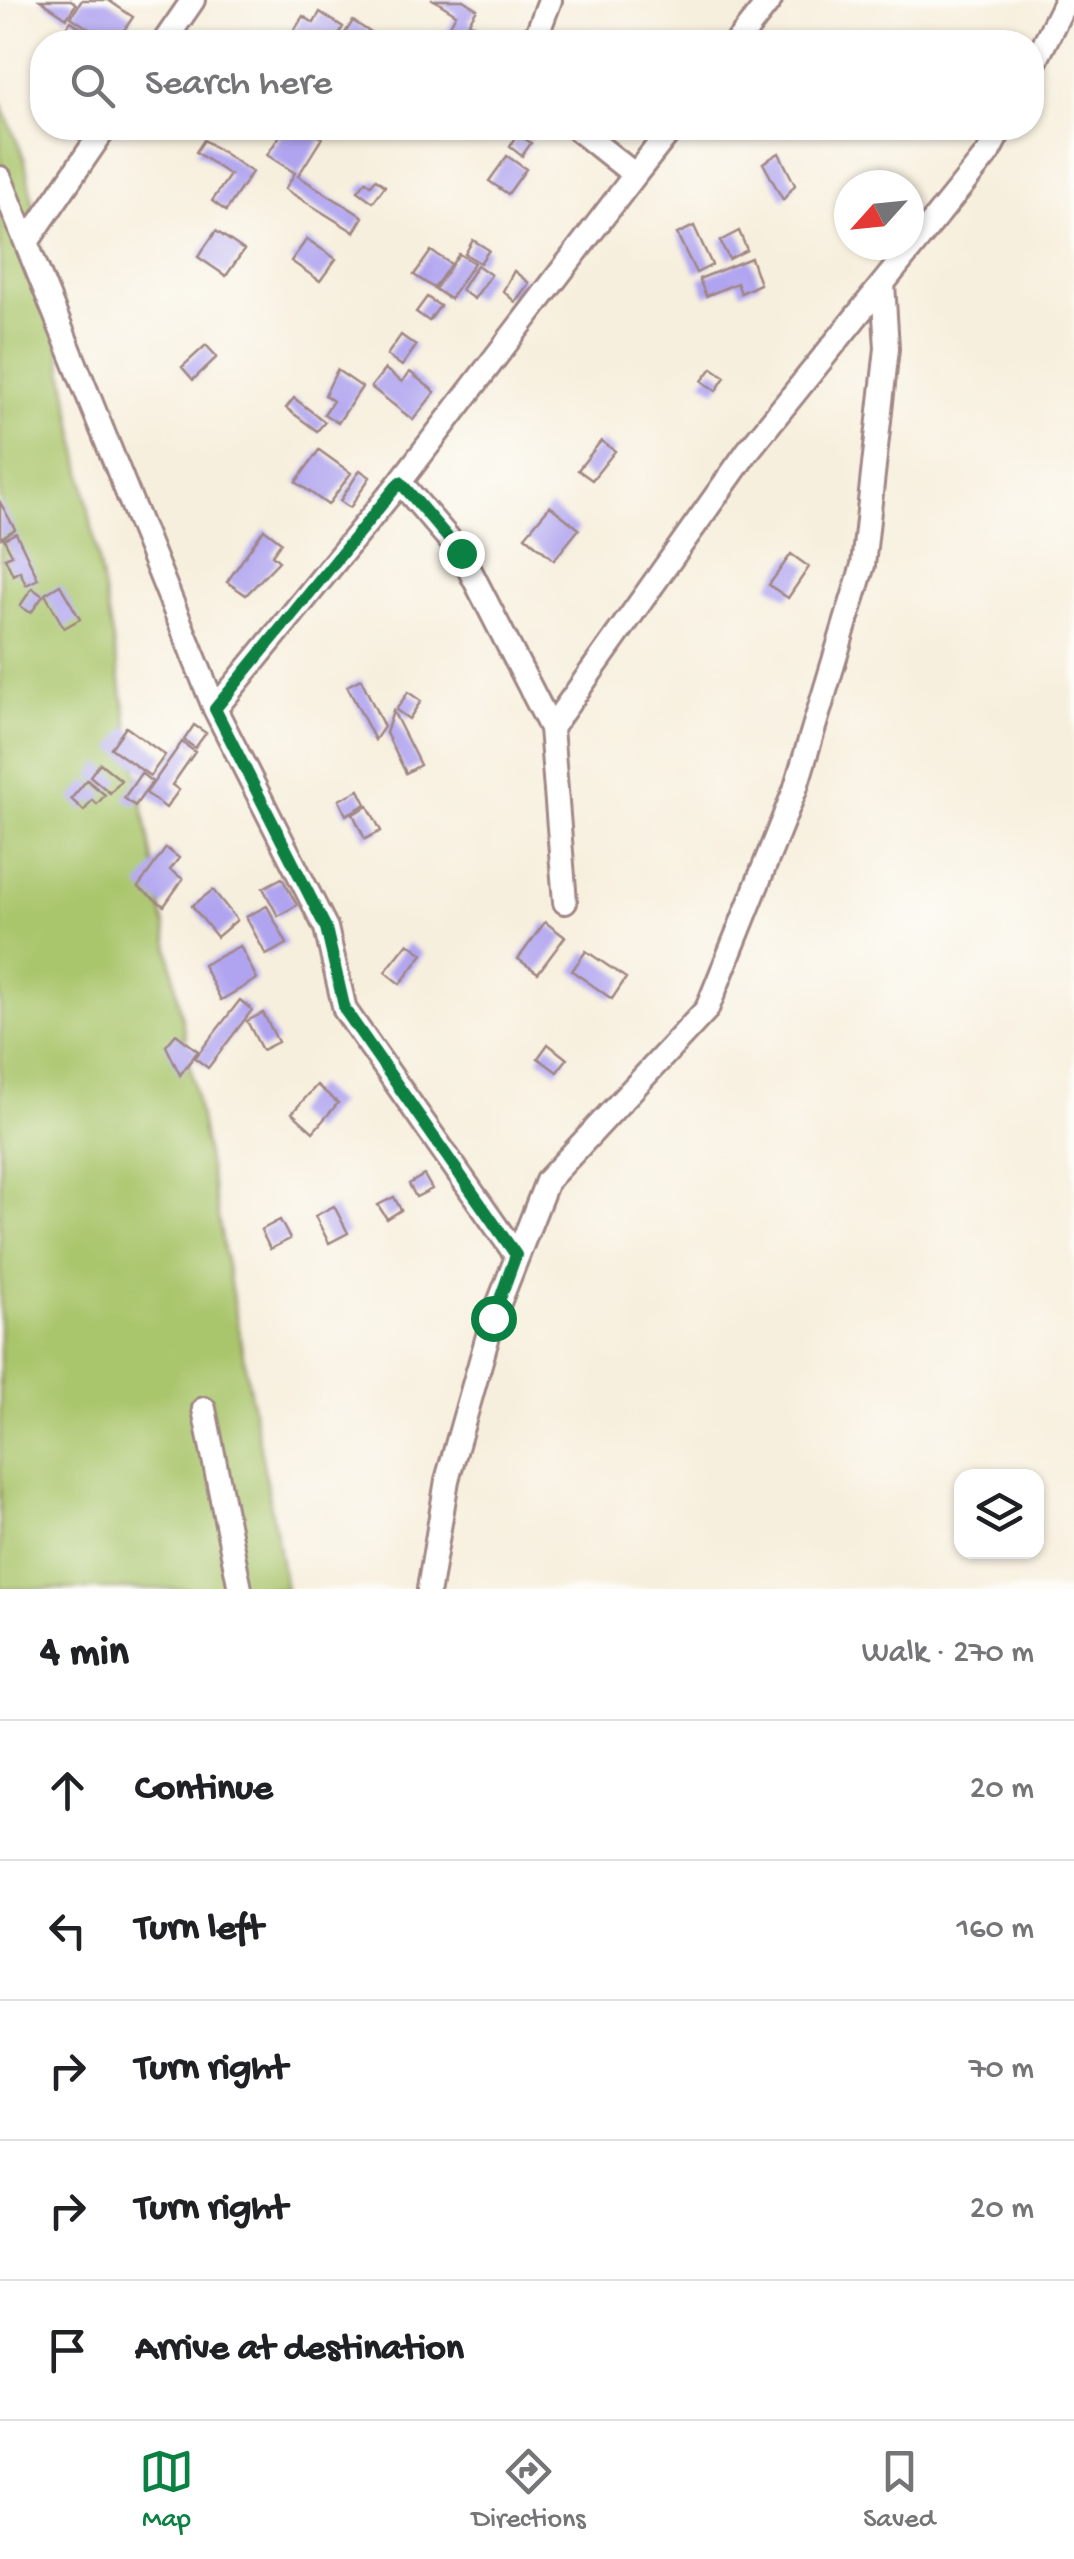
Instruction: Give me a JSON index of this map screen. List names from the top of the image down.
{
  "north": "bottom left",
  "page": {
    "search": "Search here",
    "heading": ["4 min", "Walk · 270 m"],
    "list": [
      ["Continue", "20 m"],
      ["Turn left", "160 m"],
      ["Turn right", "70 m"],
      ["Turn right", "20 m"],
      "Arrive at destination"
    ],
    "nav": ["Map", "Directions", "Saved"]
  }
}
